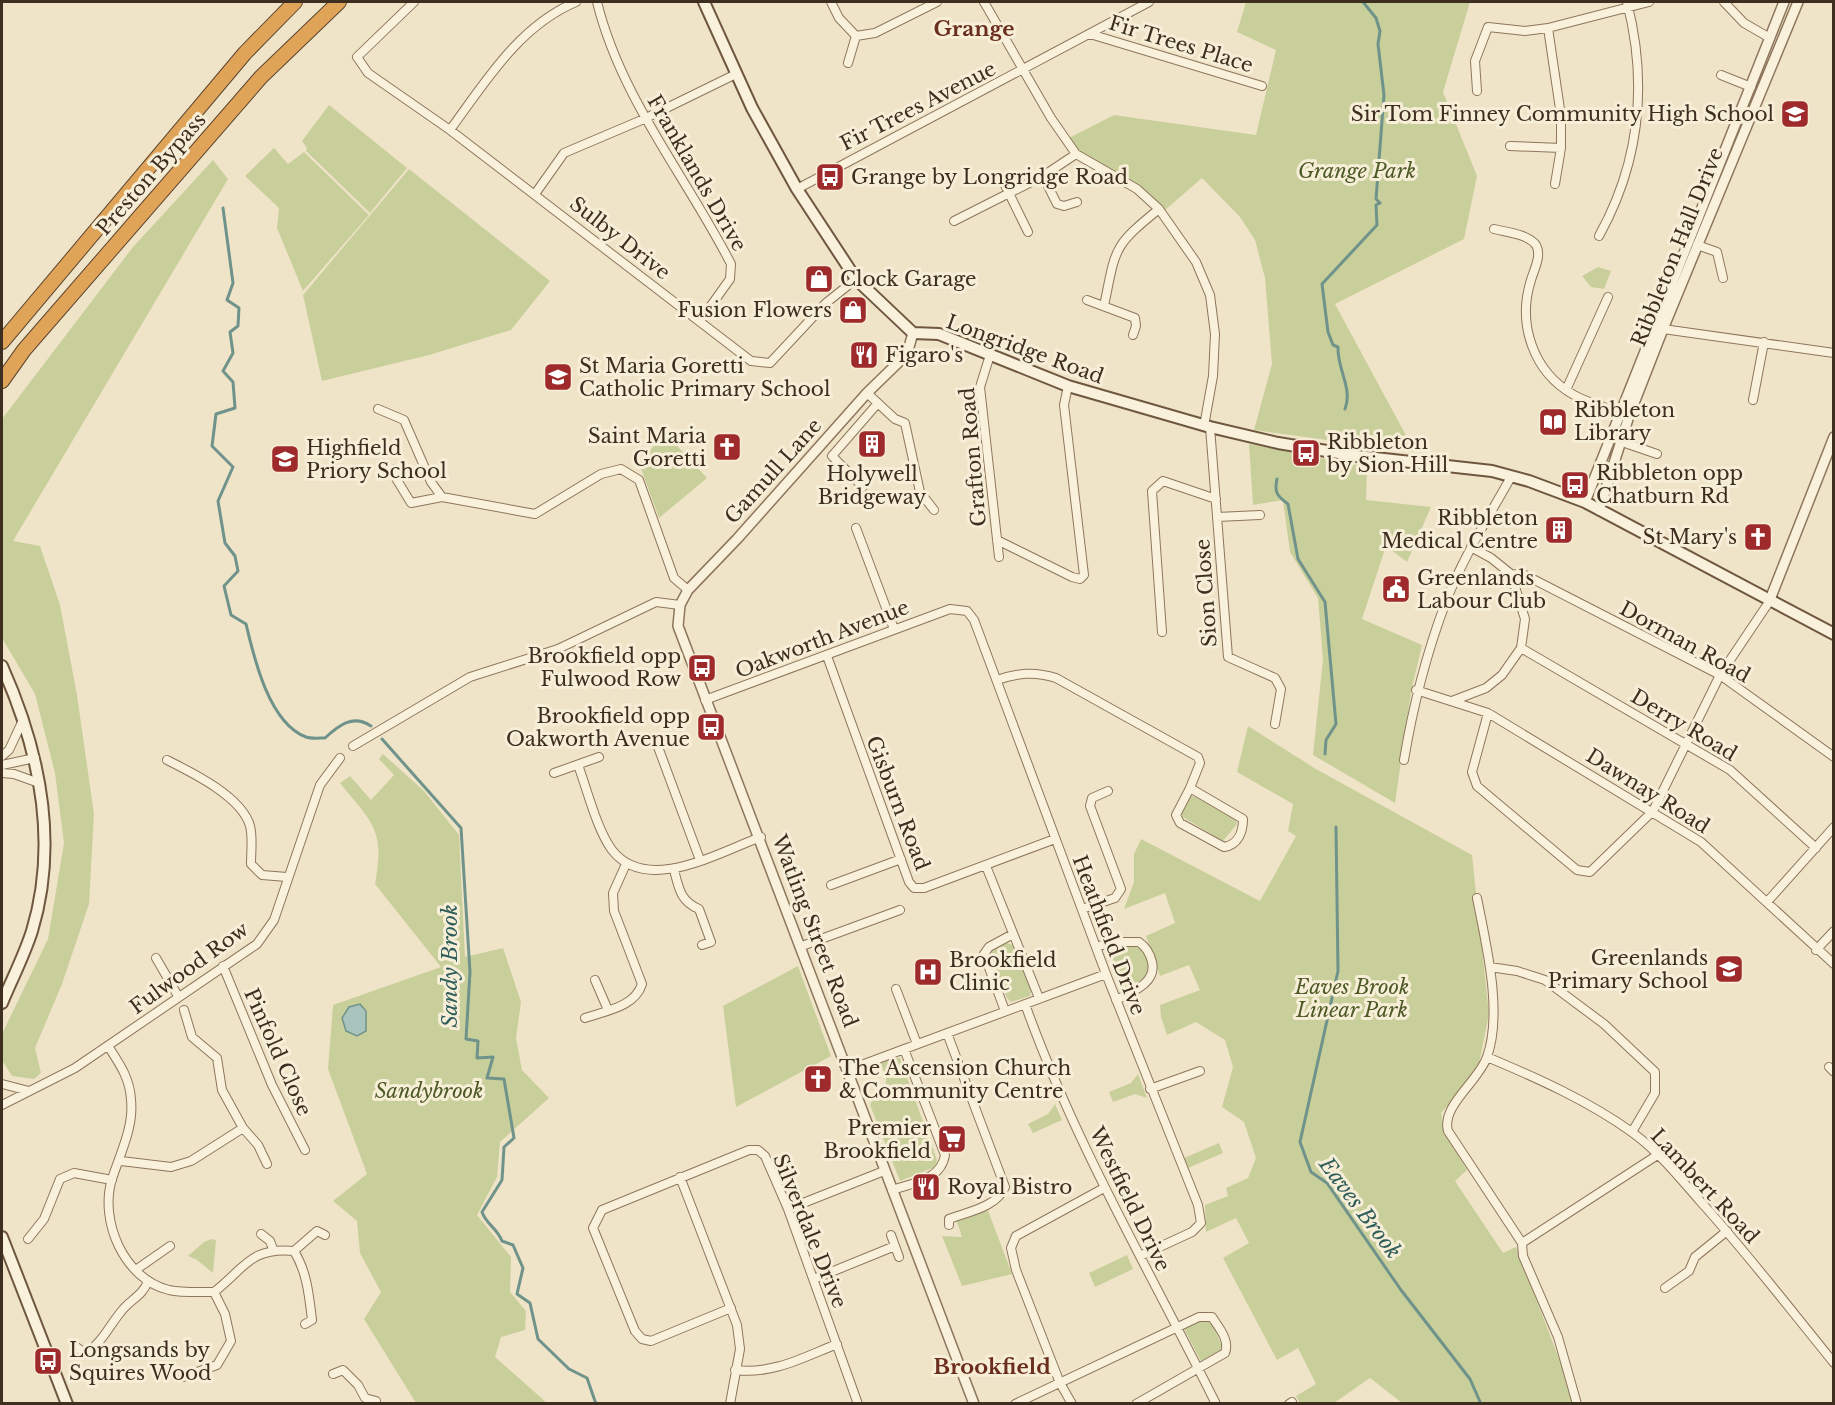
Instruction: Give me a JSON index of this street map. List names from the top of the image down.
{
  "streets": {
    "highway": ["Preston Bypass"],
    "main road": ["Longridge Road"],
    "street": [
      "Fir Trees Place",
      "Fir Trees Avenue",
      "Franklands Drive",
      "Sulby Drive",
      "Ribbleton Hall Drive",
      "Grafton Road",
      "Gamull Lane",
      "Sion Close",
      "Oakworth Avenue",
      "Dorman Road",
      "Derry Road",
      "Dawnay Road",
      "Gisburn Road",
      "Watling Street Road",
      "Heathfield Drive",
      "Fulwood Row",
      "Pinfold Close",
      "Lambert Road",
      "Westfield Drive",
      "Silverdale Drive"
    ]
  },
  "crossings": [
    ["Fir Trees Place", "Fir Trees Avenue"],
    ["Franklands Drive", "Sulby Drive"],
    ["Ribbleton Hall Drive", "Longridge Road"],
    ["Longridge Road", "Grafton Road"],
    ["Longridge Road", "Gamull Lane"],
    ["Longridge Road", "Sion Close"],
    ["Gamull Lane", "Watling Street Road"],
    ["Oakworth Avenue", "Gisburn Road"],
    ["Oakworth Avenue", "Watling Street Road"],
    ["Oakworth Avenue", "Heathfield Drive"],
    ["Gisburn Road", "Heathfield Drive"],
    ["Heathfield Drive", "Westfield Drive"],
    ["Fulwood Row", "Pinfold Close"]
  ],
  "districts": ["Grange", "Brookfield"],
  "water": ["Sandy Brook", "Eaves Brook"],
  "parks": ["Grange Park", "Eaves Brook Linear Park", "Sandybrook"],
  "places": {
    "school or university": [
      "Sir Tom Finney Community High School",
      "St Maria Goretti Catholic Primary School",
      "Highfield Priory School",
      "Greenlands Primary School"
    ],
    "bus stop": [
      "Grange by Longridge Road",
      "Ribbleton by Sion Hill",
      "Ribbleton opp Chatburn Rd",
      "Brookfield opp Fulwood Row",
      "Brookfield opp Oakworth Avenue",
      "Longsands by Squires Wood"
    ],
    "shop": ["Clock Garage", "Fusion Flowers"],
    "restaurant": ["Figaro's", "Royal Bistro"],
    "library": ["Ribbleton Library"],
    "building": ["Holywell Bridgeway", "Ribbleton Medical Centre"],
    "church": ["Saint Maria Goretti", "St Mary's", "The Ascension Church & Community Centre"],
    "public building": ["Greenlands Labour Club"],
    "hospital": ["Brookfield Clinic"],
    "supermarket": ["Premier Brookfield"]
  }
}
